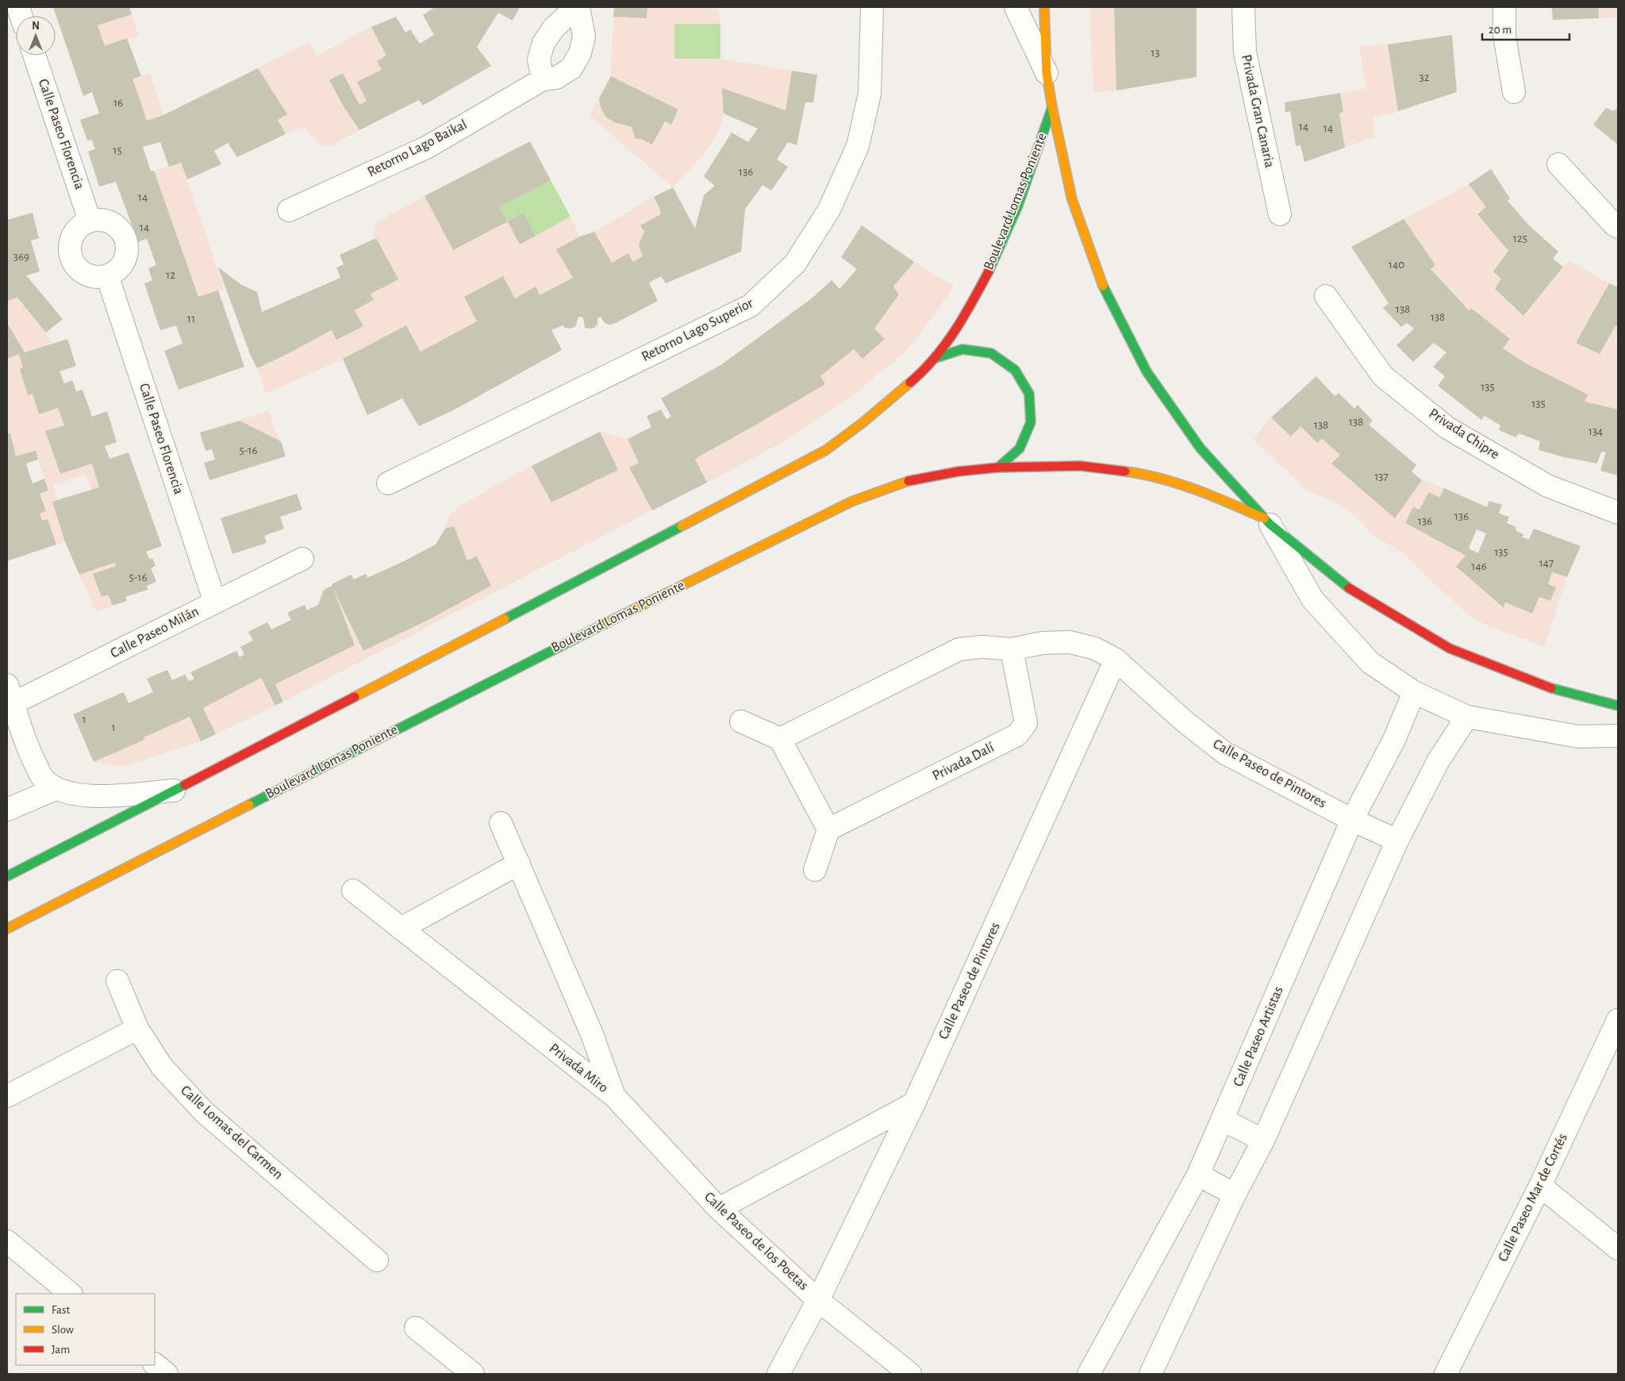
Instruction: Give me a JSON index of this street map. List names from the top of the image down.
{
  "streets": {
    "street": [
      "Privada Gran Canaria",
      "Calle Paseo Florencia",
      "Retorno Lago Baikal",
      "Boulevard Lomas Poniente",
      "Retorno Lago Superior",
      "Privada Chipre",
      "Calle Paseo Milán",
      "Privada Dalí",
      "Calle Paseo de Pintores",
      "Calle Paseo Artistas",
      "Privada Miro",
      "Calle Lomas del Carmen",
      "Calle Paseo Mar de Cortés",
      "Calle Paseo de los Poetas"
    ]
  },
  "crossings": [
    ["Calle Paseo Florencia", "Calle Paseo Milán"],
    ["Privada Dalí", "Calle Paseo de Pintores"],
    ["Calle Paseo de Pintores", "Calle Paseo Artistas"],
    ["Calle Paseo de Pintores", "Calle Paseo de los Poetas"],
    ["Privada Miro", "Calle Paseo de los Poetas"]
  ],
  "house_numbers": [
    "13",
    "32",
    "16",
    "14",
    "14",
    "15",
    "136",
    "14",
    "14",
    "125",
    "369",
    "140",
    "12",
    "138",
    "138",
    "11",
    "135",
    "135",
    "138",
    "138",
    "134",
    "5-16",
    "137",
    "136",
    "136",
    "135",
    "147",
    "146",
    "5-16",
    "1",
    "1"
  ],
  "legend": ["Fast", "Slow", "Jam"],
  "scale_bar": "20 m",
  "north": "top"
}
